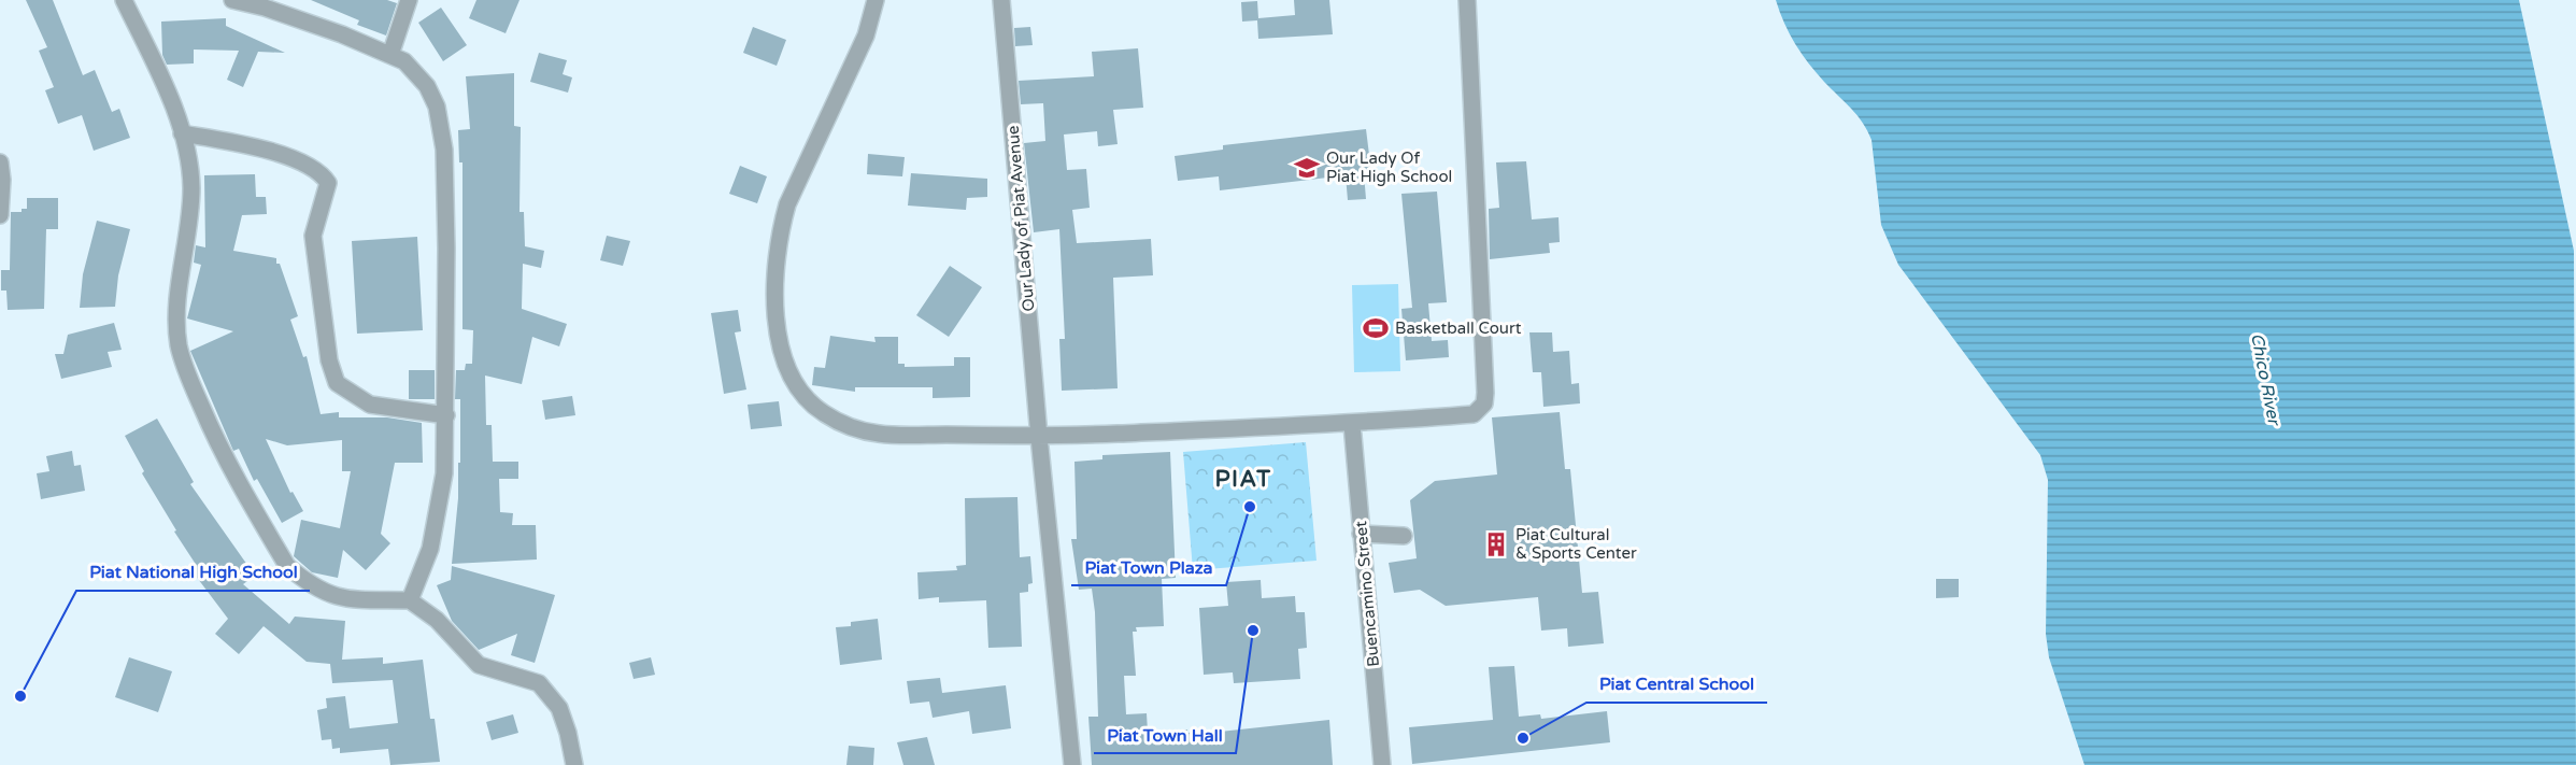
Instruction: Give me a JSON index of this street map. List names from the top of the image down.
{
  "streets": {
    "street": ["Our Lady of Piat Avenue", "Buencamino Street"]
  },
  "districts": ["PIAT"],
  "water": ["Chico River"],
  "places": {
    "school or university": ["Our Lady Of Piat High School"],
    "sports": ["Basketball Court"],
    "other": [
      "Piat Town Plaza",
      "Piat Town Hall",
      "Piat National High School",
      "Piat Central School"
    ],
    "building": ["Piat Cultural & Sports Center"]
  }
}
